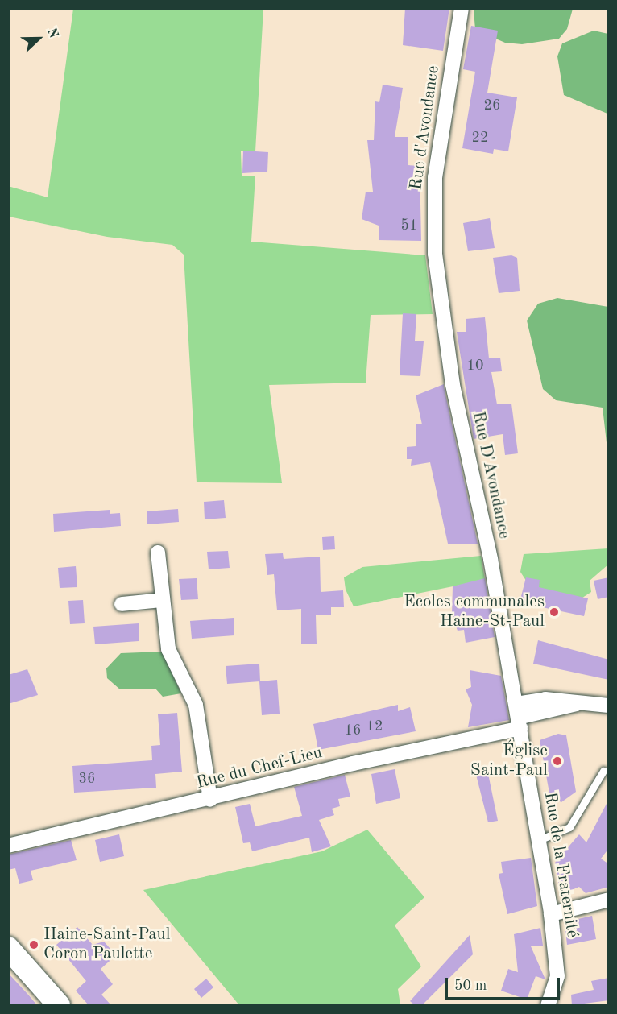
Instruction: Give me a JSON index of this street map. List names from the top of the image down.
{
  "streets": {
    "street": [
      "Rue d'Avondance",
      "Rue D'Avondance",
      "Rue du Chef-Lieu",
      "Rue de la Fraternité"
    ]
  },
  "crossings": [
    ["Rue d'Avondance", "Rue D'Avondance"],
    ["Rue D'Avondance", "Rue du Chef-Lieu"],
    ["Rue D'Avondance", "Rue de la Fraternité"],
    ["Rue du Chef-Lieu", "Rue de la Fraternité"]
  ],
  "places": ["Ecoles communales Haine-St-Paul", "Église Saint-Paul", "Haine-Saint-Paul Coron Paulette"],
  "house_numbers": [
    "26",
    "22",
    "51",
    "10",
    "12",
    "16",
    "36"
  ],
  "scale_bar": "50 m",
  "north": "right"
}
